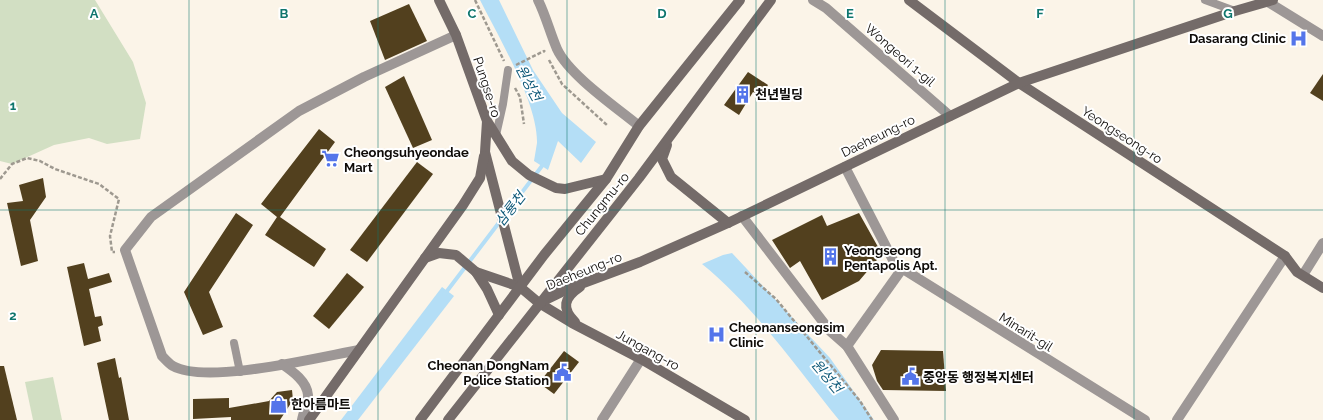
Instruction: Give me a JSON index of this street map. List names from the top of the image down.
{
  "streets": {
    "street": [
      "Wongeori 1-gil",
      "Pungse-ro",
      "Yeongseong-ro",
      "Daeheung-ro",
      "Chungmu-ro",
      "Minarit-gil",
      "Jungang-ro"
    ]
  },
  "crossings": [
    ["Wongeori 1-gil", "Daeheung-ro"],
    ["Pungse-ro", "Chungmu-ro"],
    ["Pungse-ro", "Jungang-ro"],
    ["Yeongseong-ro", "Daeheung-ro"],
    ["Daeheung-ro", "Chungmu-ro"],
    ["Daeheung-ro", "Jungang-ro"],
    ["Chungmu-ro", "Jungang-ro"]
  ],
  "water": ["원성천", "삼룡천"],
  "places": {
    "hospital": ["Dasarang Clinic", "Cheonanseongsim Clinic"],
    "building": ["천년빌딩", "Yeongseong Pentapolis Apt."],
    "supermarket": ["Cheongsuhyeondae Mart"],
    "public building": ["Cheonan DongNam Police Station", "중앙동 행정복지센터"],
    "shop": ["한아름마트"]
  },
  "grid": {
    "columns": [
      "A",
      "B",
      "C",
      "D",
      "E",
      "F",
      "G"
    ],
    "rows": ["1", "2"]
  }
}
